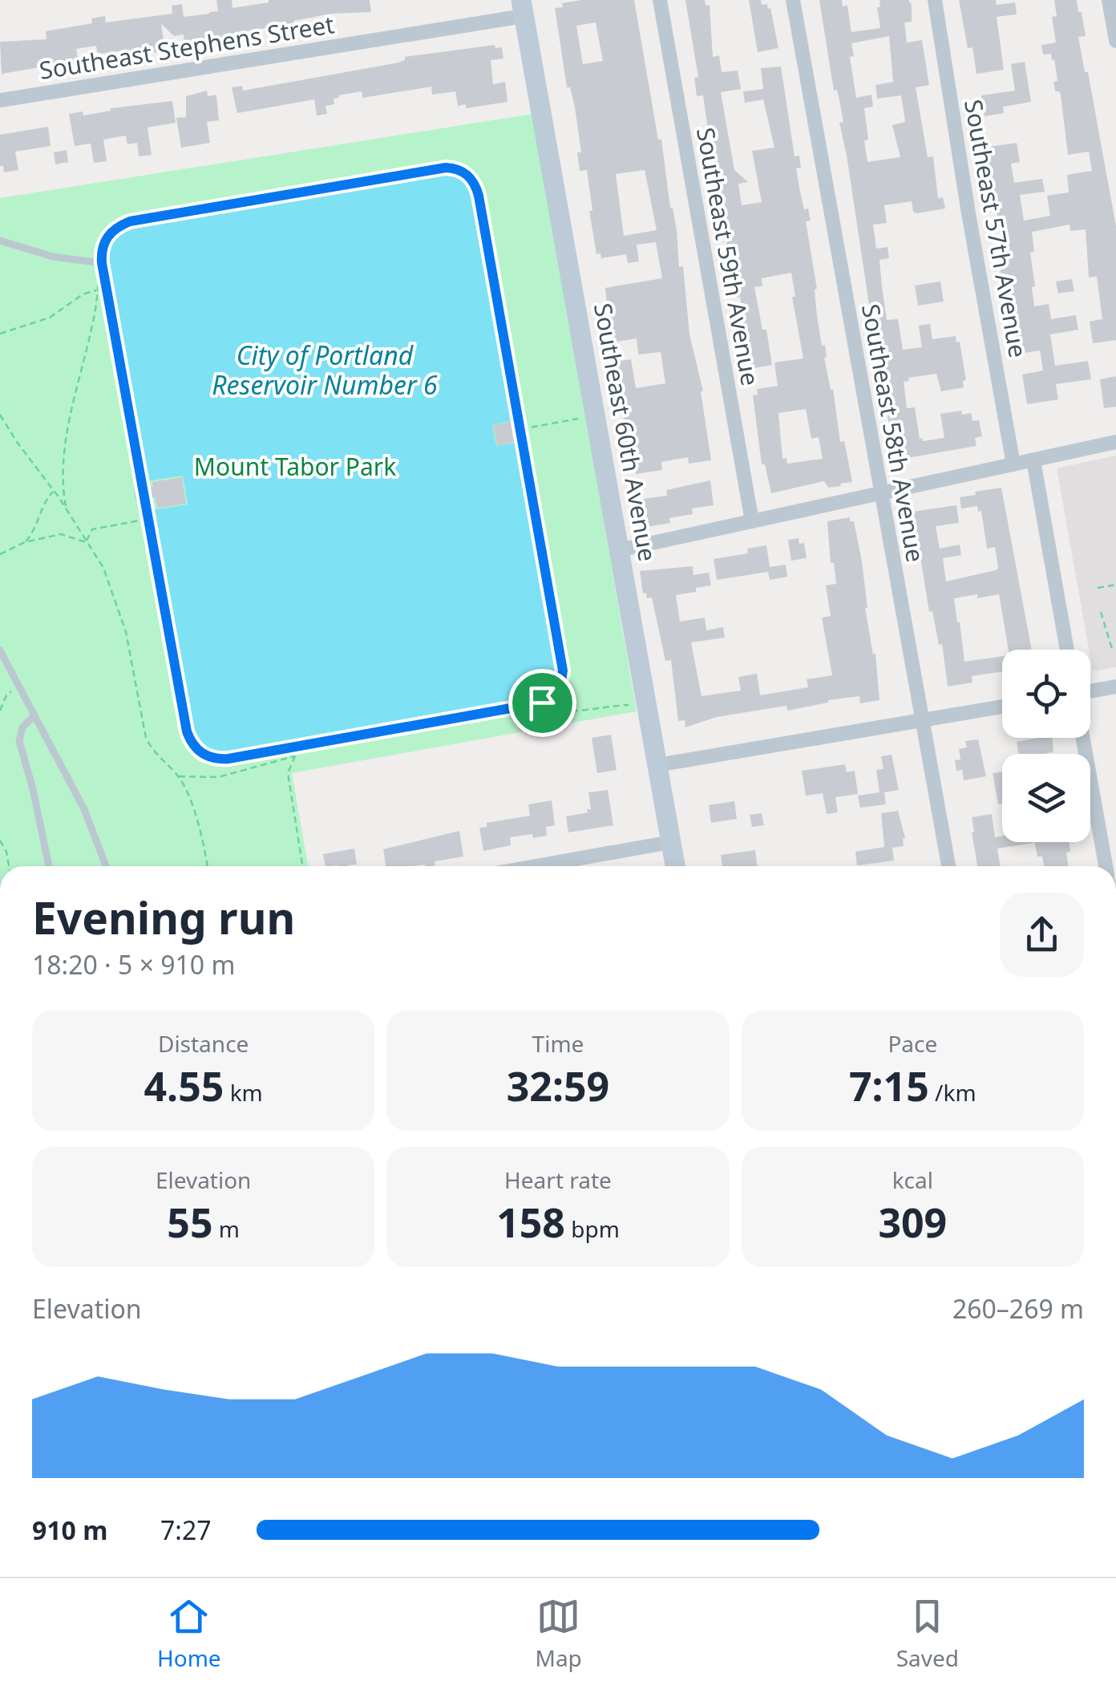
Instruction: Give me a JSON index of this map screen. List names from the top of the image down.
{
  "streets": {
    "main road": ["Southeast 60th Avenue"],
    "street": [
      "Southeast Stephens Street",
      "Southeast 57th Avenue",
      "Southeast 59th Avenue",
      "Southeast 58th Avenue"
    ]
  },
  "crossings": [
    ["Southeast Stephens Street", "Southeast 60th Avenue"]
  ],
  "water": ["City of Portland Reservoir Number 6"],
  "parks": ["Mount Tabor Park"],
  "page": {
    "heading": ["Evening run", "18:20 · 5 × 910 m"],
    "stats": [
      ["Distance", "4.55 km"],
      ["Time", "32:59"],
      ["Pace", "7:15 /km"],
      ["Elevation", "55 m"],
      ["Heart rate", "158 bpm"],
      ["kcal", "309"]
    ],
    "chart": ["Elevation", "260–269 m"],
    "list": [
      {
        "name": "910 m",
        "note": "7:27"
      }
    ],
    "tabs": ["Home", "Map", "Saved"]
  }
}
